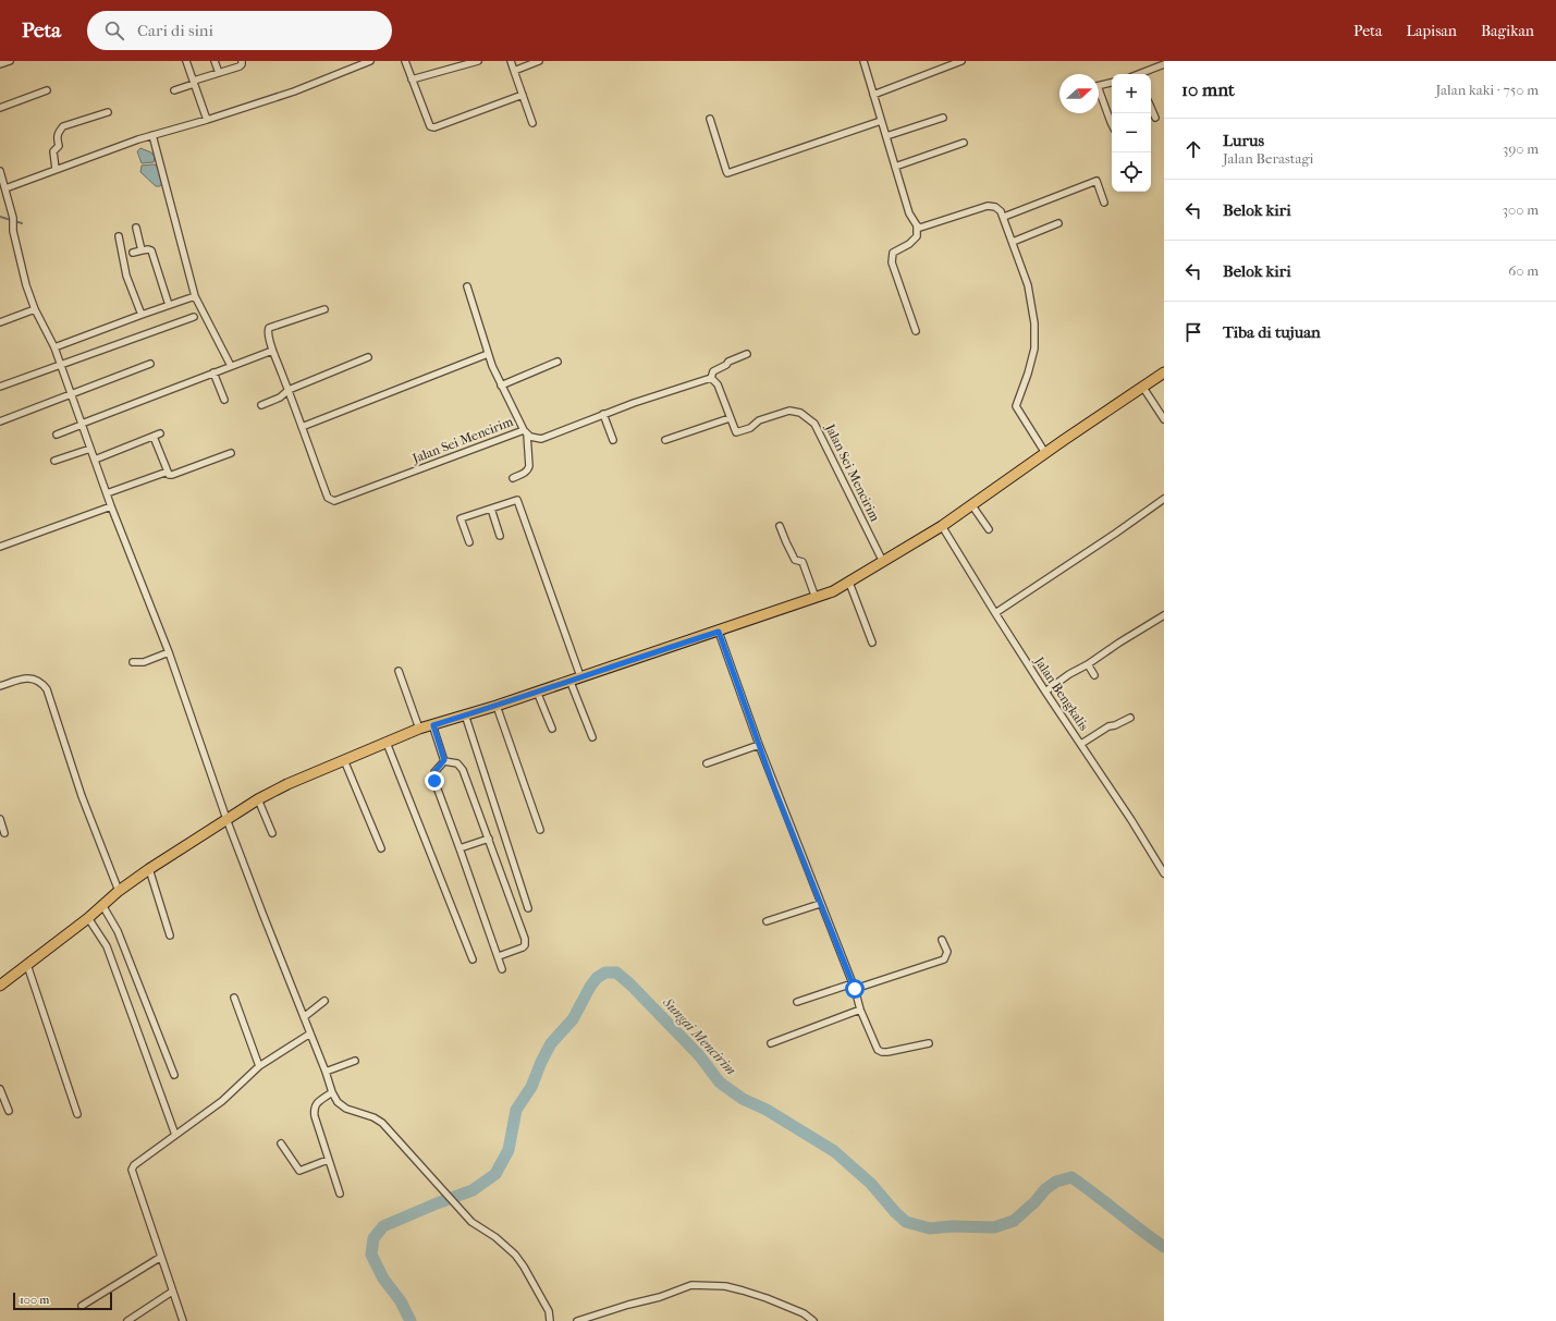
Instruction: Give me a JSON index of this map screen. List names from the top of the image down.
{
  "streets": {
    "street": ["Jalan Sei Mencirim", "Jalan Bengkalis"]
  },
  "water": ["Sungai Mencirim"],
  "scale_bar": "100 m",
  "north": "right",
  "page": {
    "header": "Peta",
    "search": "Cari di sini",
    "nav": ["Peta", "Lapisan", "Bagikan"],
    "heading": ["10 mnt", "Jalan kaki · 750 m"],
    "map_buttons": ["+", "−"],
    "list": [
      ["Lurus", "Jalan Berastagi", "390 m"],
      ["Belok kiri", "300 m"],
      ["Belok kiri", "60 m"],
      "Tiba di tujuan"
    ],
    "scale": "100 m"
  }
}
